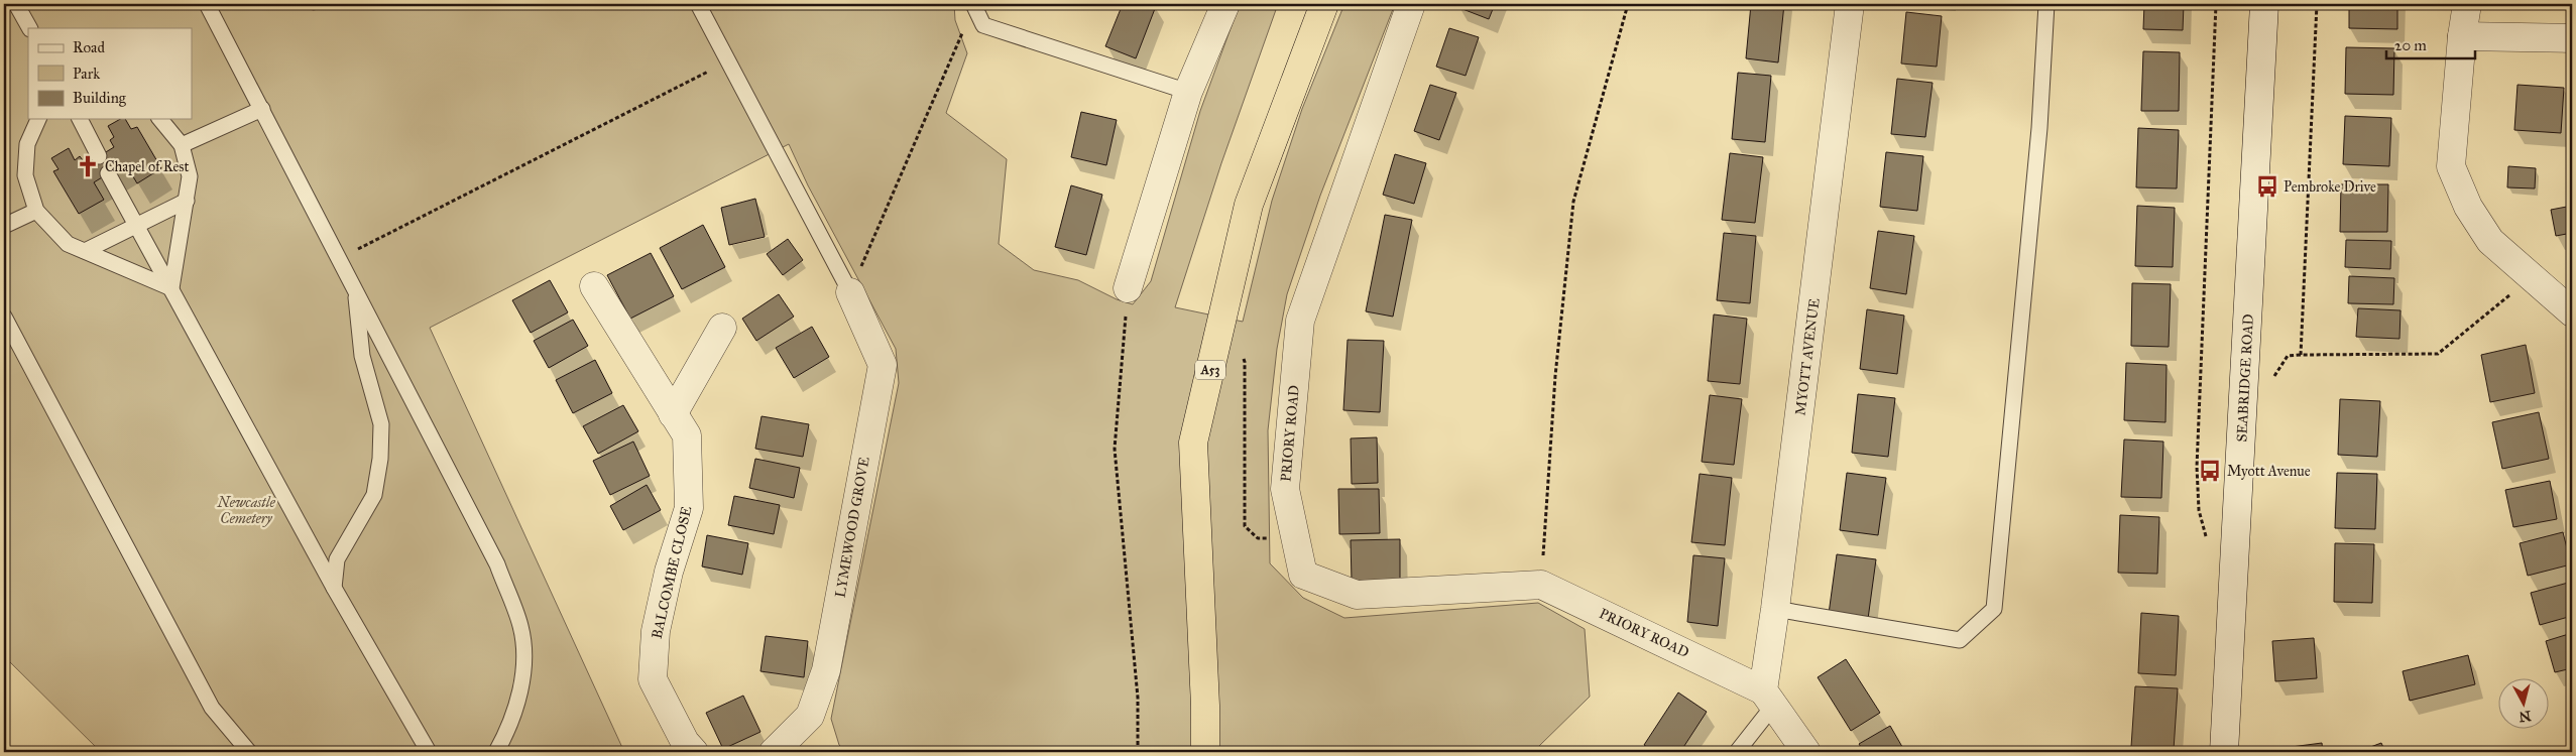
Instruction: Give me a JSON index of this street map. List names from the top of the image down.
{
  "streets": {
    "highway": ["A53"],
    "street": [
      "MYOTT AVENUE",
      "SEABRIDGE ROAD",
      "PRIORY ROAD",
      "LYMEWOOD GROVE",
      "BALCOMBE CLOSE"
    ]
  },
  "crossings": [
    ["MYOTT AVENUE", "PRIORY ROAD"]
  ],
  "parks": ["Newcastle Cemetery"],
  "places": {
    "church": ["Chapel of Rest"],
    "bus stop": ["Pembroke Drive", "Myott Avenue"]
  },
  "legend": ["Road", "Park", "Building"],
  "scale_bar": "20 m",
  "north": "bottom"
}
